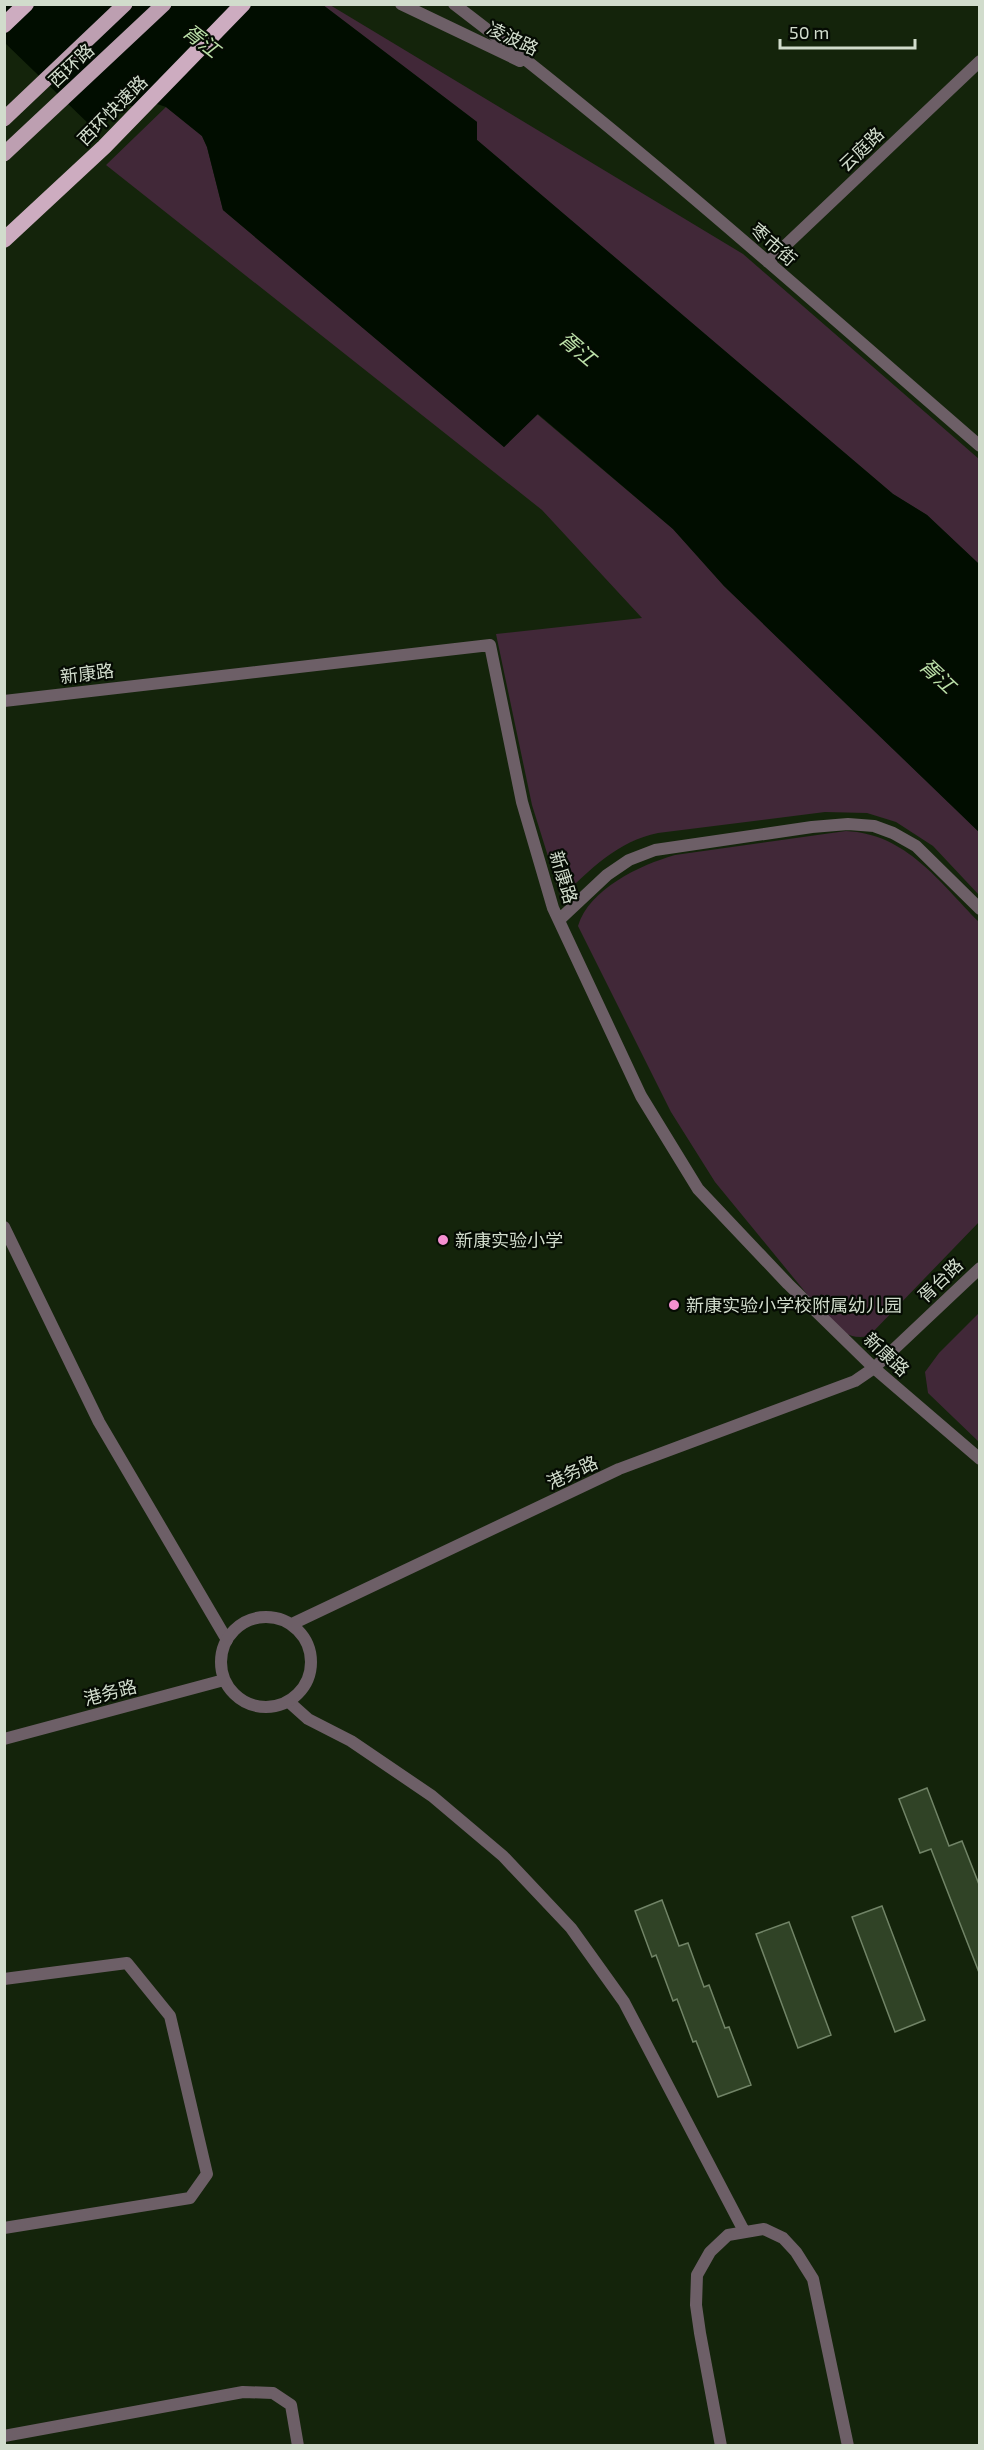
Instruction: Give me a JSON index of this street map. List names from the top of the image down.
{
  "streets": {
    "highway": ["西环快速路"],
    "main road": ["西环路"],
    "street": [
      "凌波路",
      "云庭路",
      "枣市街",
      "新康路",
      "胥台路",
      "港务路"
    ]
  },
  "crossings": [
    ["凌波路", "枣市街"],
    ["云庭路", "枣市街"],
    ["新康路", "胥台路"],
    ["新康路", "港务路"],
    ["胥台路", "港务路"]
  ],
  "water": ["胥江"],
  "places": ["新康实验小学", "新康实验小学校附属幼儿园"],
  "scale_bar": "50 m"
}
